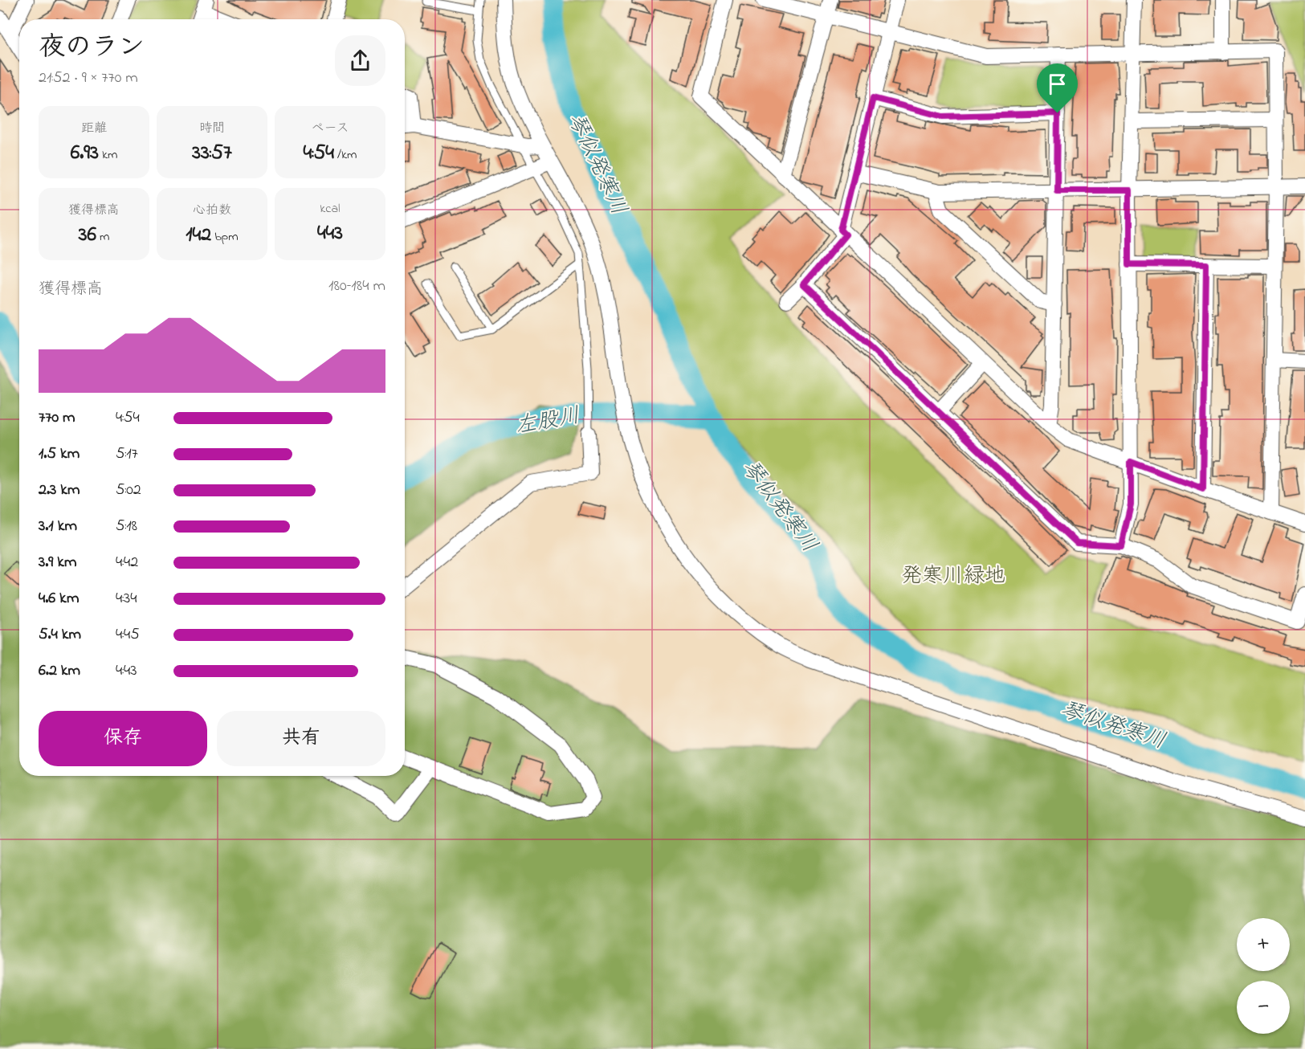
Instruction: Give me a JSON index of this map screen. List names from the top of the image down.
{
  "water": ["琴似発寒川", "左股川"],
  "parks": ["発寒川緑地"],
  "page": {
    "heading": ["夜のラン", "21:52 · 9 × 770 m"],
    "stats": [
      ["距離", "6.93 km"],
      ["時間", "33:57"],
      ["ペース", "4:54 /km"],
      ["獲得標高", "36 m"],
      ["心拍数", "142 bpm"],
      ["kcal", "443"]
    ],
    "chart": ["獲得標高", "180–184 m"],
    "list": [
      {
        "name": "770 m",
        "note": "4:54"
      },
      {
        "name": "1.5 km",
        "note": "5:17"
      },
      {
        "name": "2.3 km",
        "note": "5:02"
      },
      {
        "name": "3.1 km",
        "note": "5:18"
      },
      {
        "name": "3.9 km",
        "note": "4:42"
      },
      {
        "name": "4.6 km",
        "note": "4:34"
      },
      {
        "name": "5.4 km",
        "note": "4:45"
      },
      {
        "name": "6.2 km",
        "note": "4:43"
      }
    ],
    "buttons": ["保存", "共有"],
    "map_buttons": ["+", "−"]
  }
}
